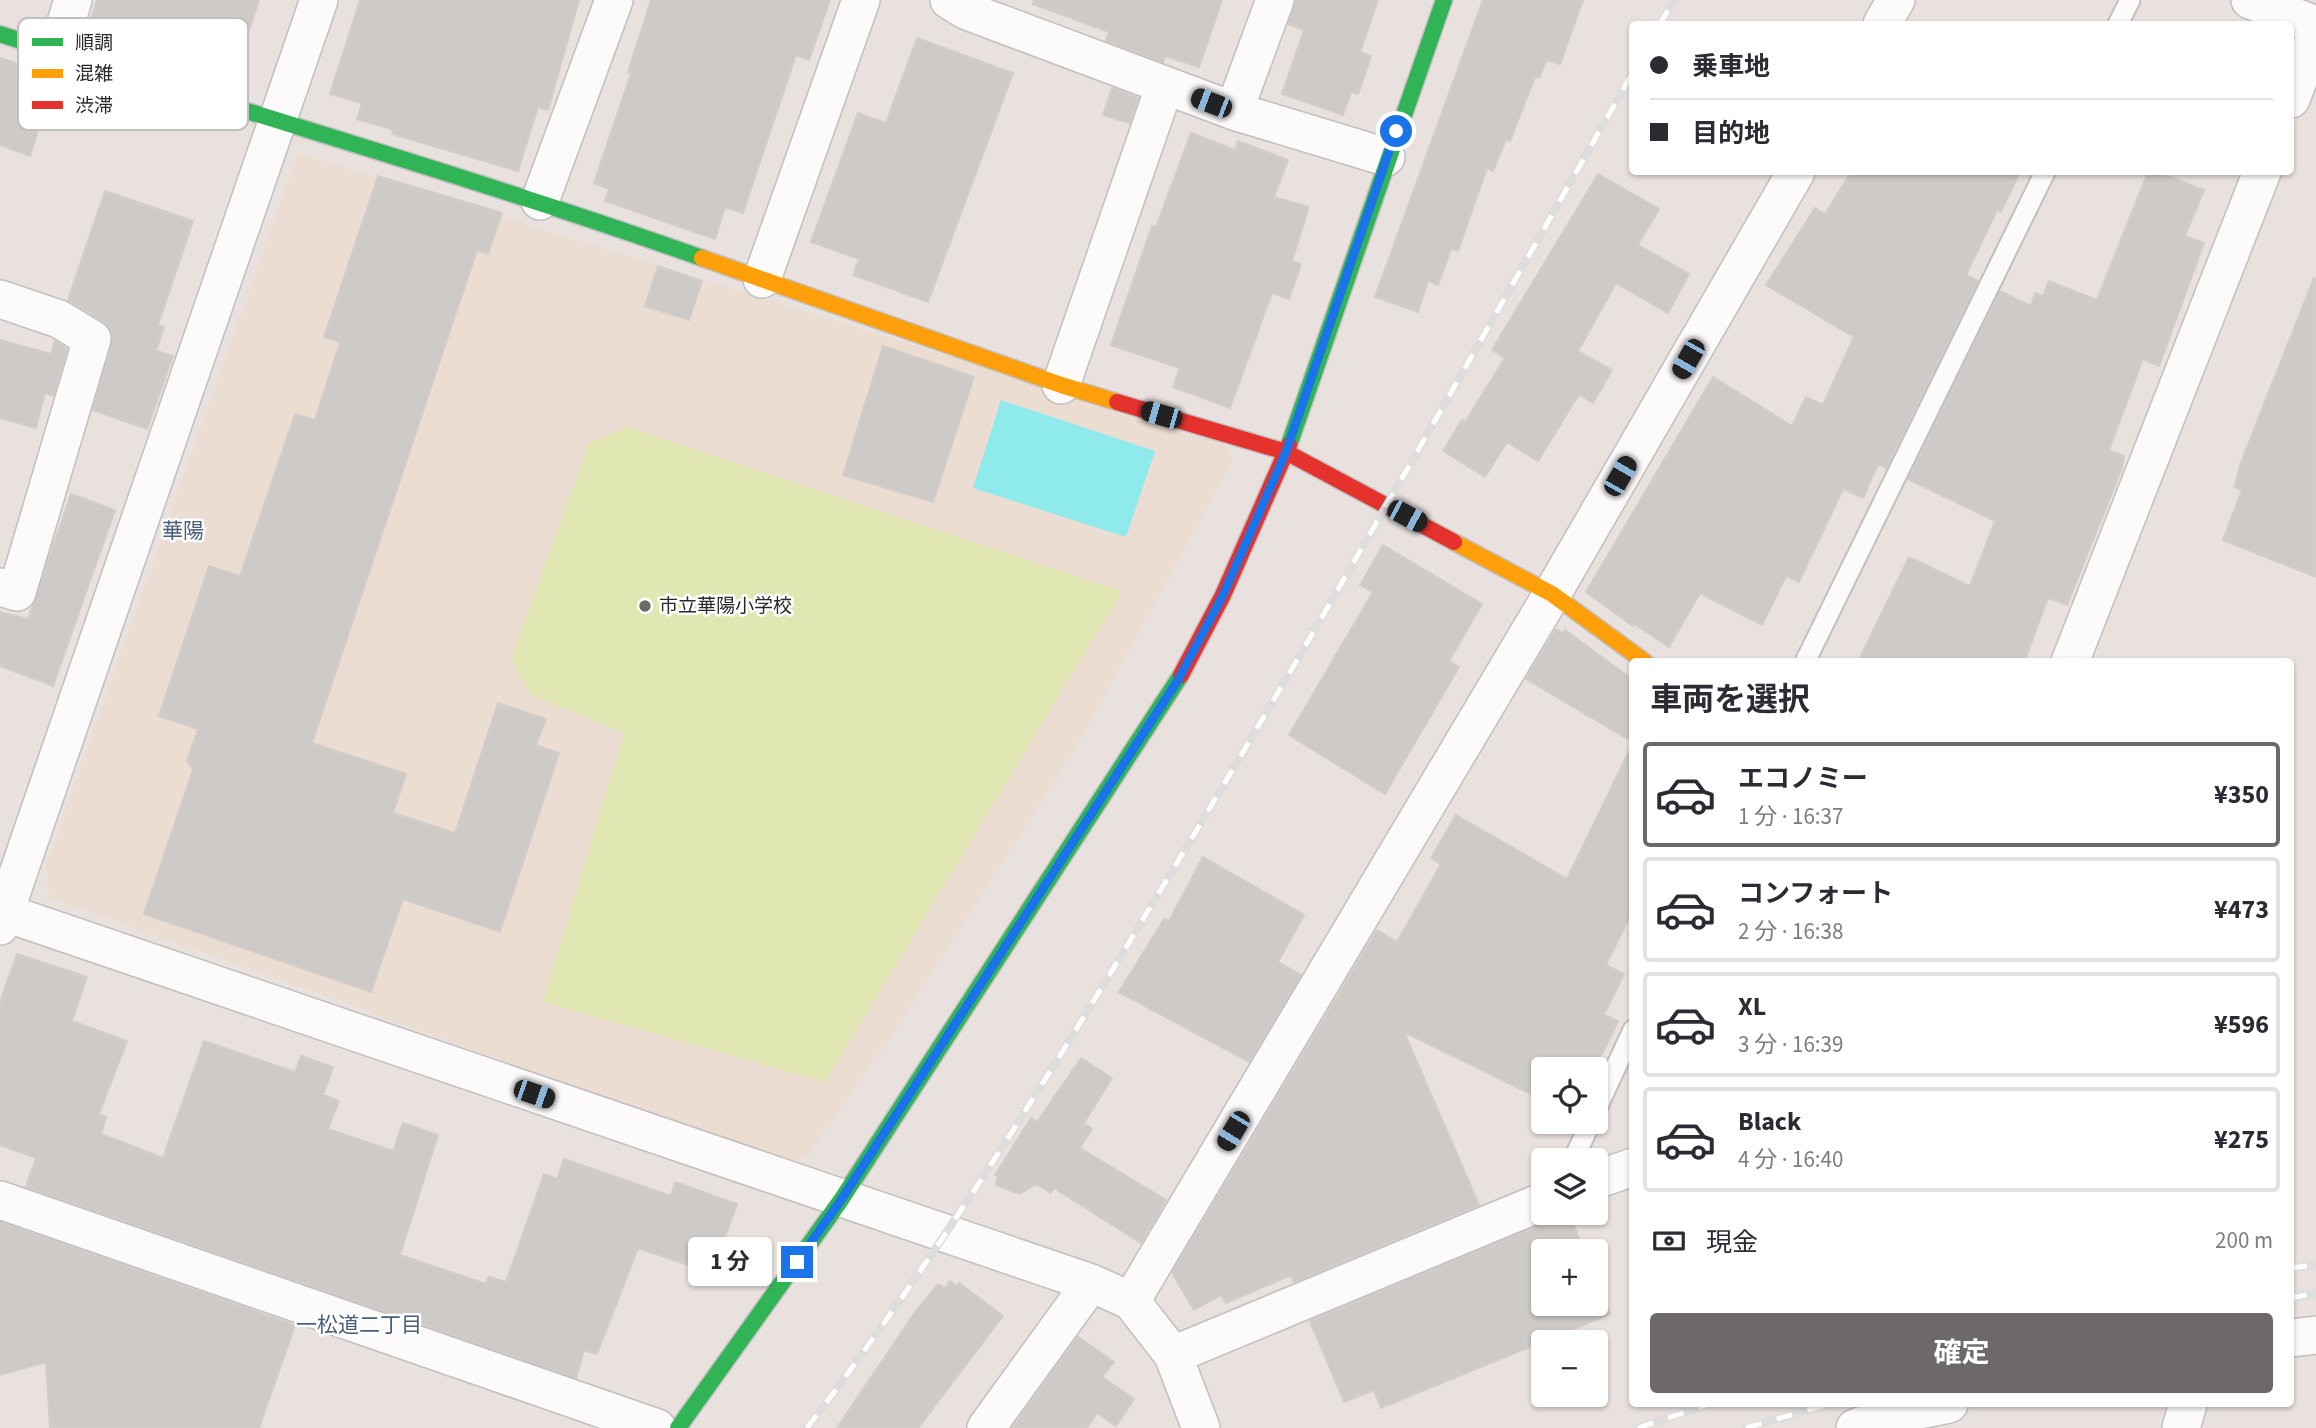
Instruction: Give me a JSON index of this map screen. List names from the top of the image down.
{
  "districts": ["華陽", "一松道二丁目"],
  "places": ["市立華陽小学校"],
  "legend": ["順調", "混雑", "渋滞"],
  "page": {
    "banner": ["乗車地", "目的地"],
    "heading": "車両を選択",
    "list": [
      {
        "name": "エコノミー",
        "note": "1 分 · 16:37",
        "value": "¥350"
      },
      {
        "name": "コンフォート",
        "note": "2 分 · 16:38",
        "value": "¥473"
      },
      {
        "name": "XL",
        "note": "3 分 · 16:39",
        "value": "¥596"
      },
      {
        "name": "Black",
        "note": "4 分 · 16:40",
        "value": "¥275"
      }
    ],
    "map_buttons": ["+", "−"],
    "pay": ["現金", "200 m"],
    "bubble": "1 分",
    "buttons": "確定"
  }
}
